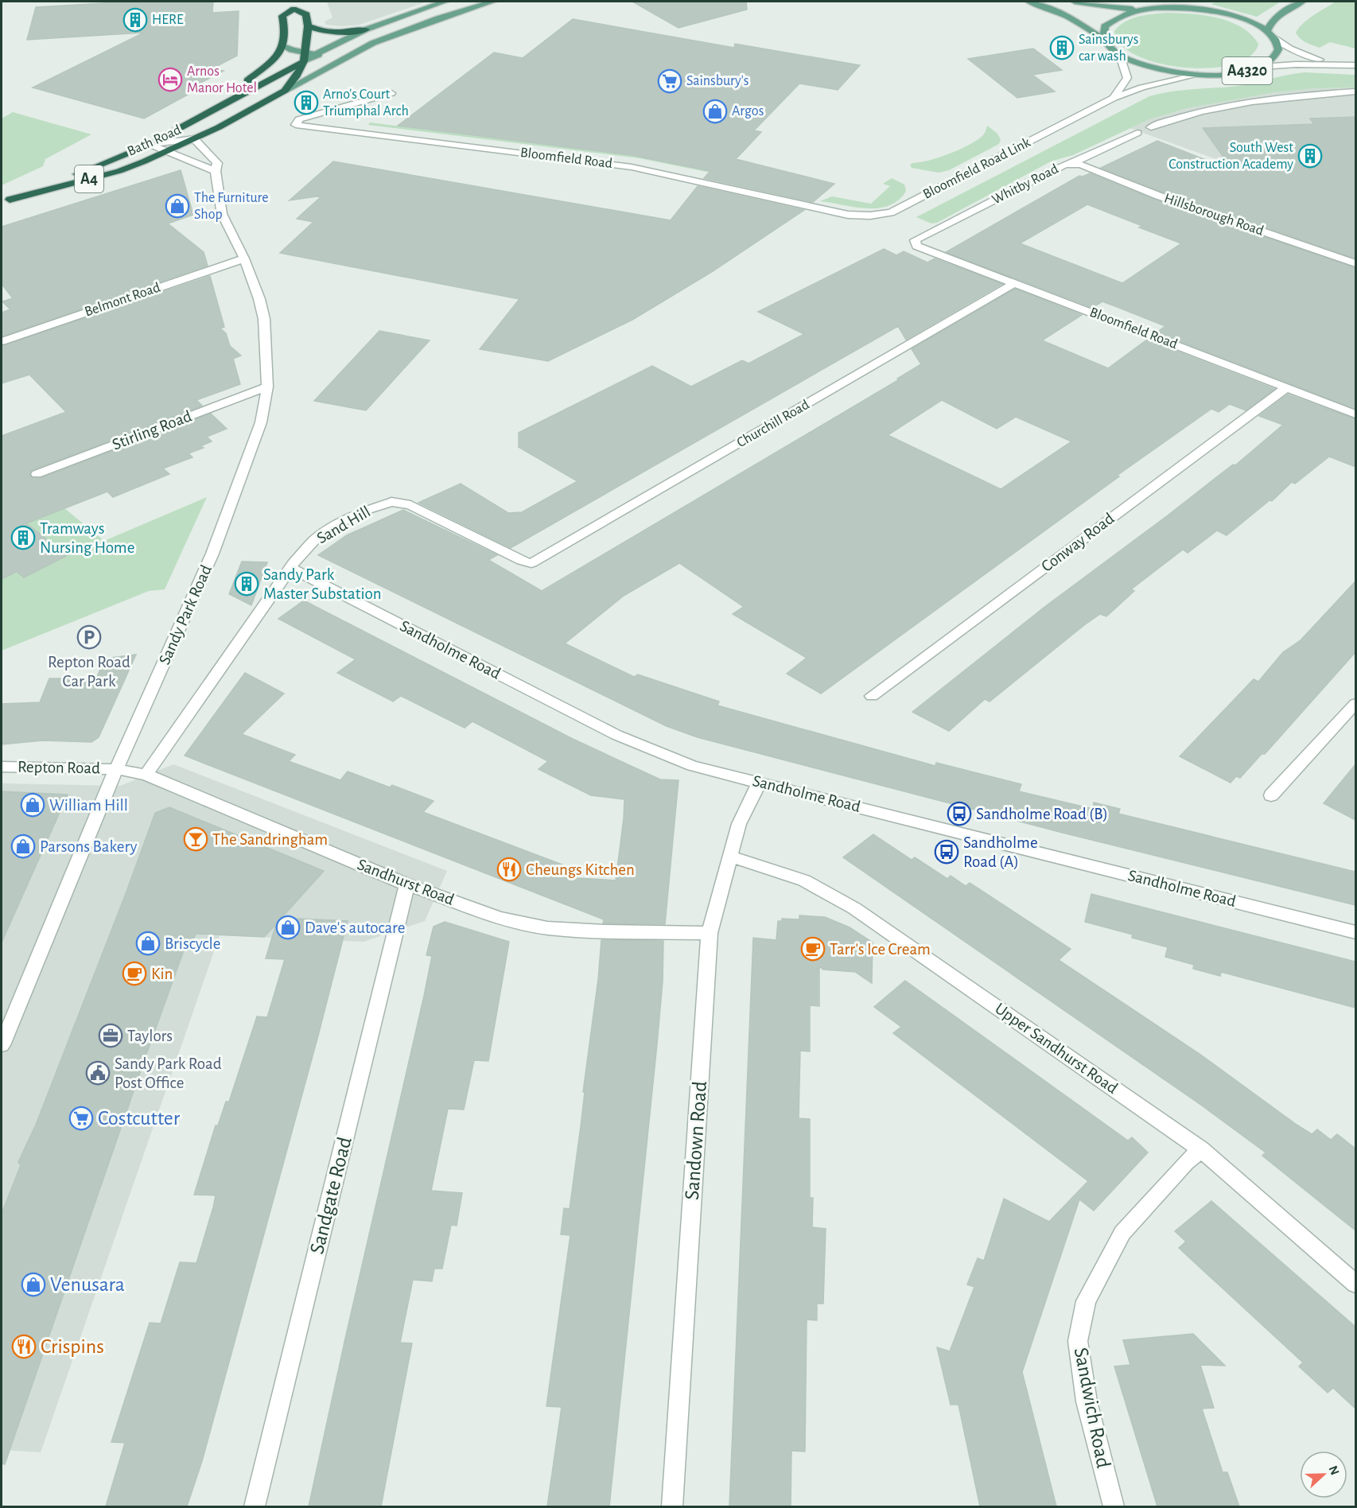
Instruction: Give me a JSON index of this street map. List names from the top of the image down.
{
  "streets": {
    "highway": ["Bath Road", "A4"],
    "main road": ["A4320"],
    "street": [
      "Bloomfield Road",
      "Bloomfield Road Link",
      "Whitby Road",
      "Hillsborough Road",
      "Belmont Road",
      "Churchill Road",
      "Stirling Road",
      "Sand Hill",
      "Conway Road",
      "Sandy Park Road",
      "Sandholme Road",
      "Repton Road",
      "Sandhurst Road",
      "Upper Sandhurst Road",
      "Sandown Road",
      "Sandgate Road",
      "Sandwich Road"
    ]
  },
  "crossings": [
    ["A4320", "Bloomfield Road Link"],
    ["Bath Road", "A4"],
    ["Bath Road", "Sandy Park Road"],
    ["Bloomfield Road", "Bloomfield Road Link"],
    ["Bloomfield Road", "Whitby Road"],
    ["Bloomfield Road", "Churchill Road"],
    ["Bloomfield Road", "Conway Road"],
    ["Whitby Road", "Hillsborough Road"],
    ["Belmont Road", "Sandy Park Road"],
    ["Churchill Road", "Sand Hill"],
    ["Stirling Road", "Sandy Park Road"],
    ["Sand Hill", "Sandholme Road"],
    ["Sand Hill", "Sandhurst Road"],
    ["Sandy Park Road", "Repton Road"],
    ["Sandy Park Road", "Sandhurst Road"],
    ["Sandholme Road", "Sandown Road"],
    ["Repton Road", "Sandhurst Road"],
    ["Sandhurst Road", "Sandown Road"],
    ["Sandhurst Road", "Sandgate Road"],
    ["Upper Sandhurst Road", "Sandown Road"],
    ["Upper Sandhurst Road", "Sandwich Road"]
  ],
  "places": {
    "building": [
      "HERE",
      "Sainsburys car wash",
      "Arno's Court Triumphal Arch",
      "South West Construction Academy",
      "Tramways Nursing Home",
      "Sandy Park Master Substation"
    ],
    "hotel": ["Arnos Manor Hotel"],
    "supermarket": ["Sainsbury's", "Costcutter"],
    "shop": [
      "Argos",
      "The Furniture Shop",
      "William Hill",
      "Parsons Bakery",
      "Dave's autocare",
      "Briscycle",
      "Venusara"
    ],
    "parking": ["Repton Road Car Park"],
    "bus stop": ["Sandholme Road (B)", "Sandholme Road (A)"],
    "bar": ["The Sandringham"],
    "restaurant": ["Cheungs Kitchen", "Crispins"],
    "cafe": ["Tarr's Ice Cream", "Kin"],
    "office": ["Taylors"],
    "public building": ["Sandy Park Road Post Office"]
  },
  "north": "right"
}
